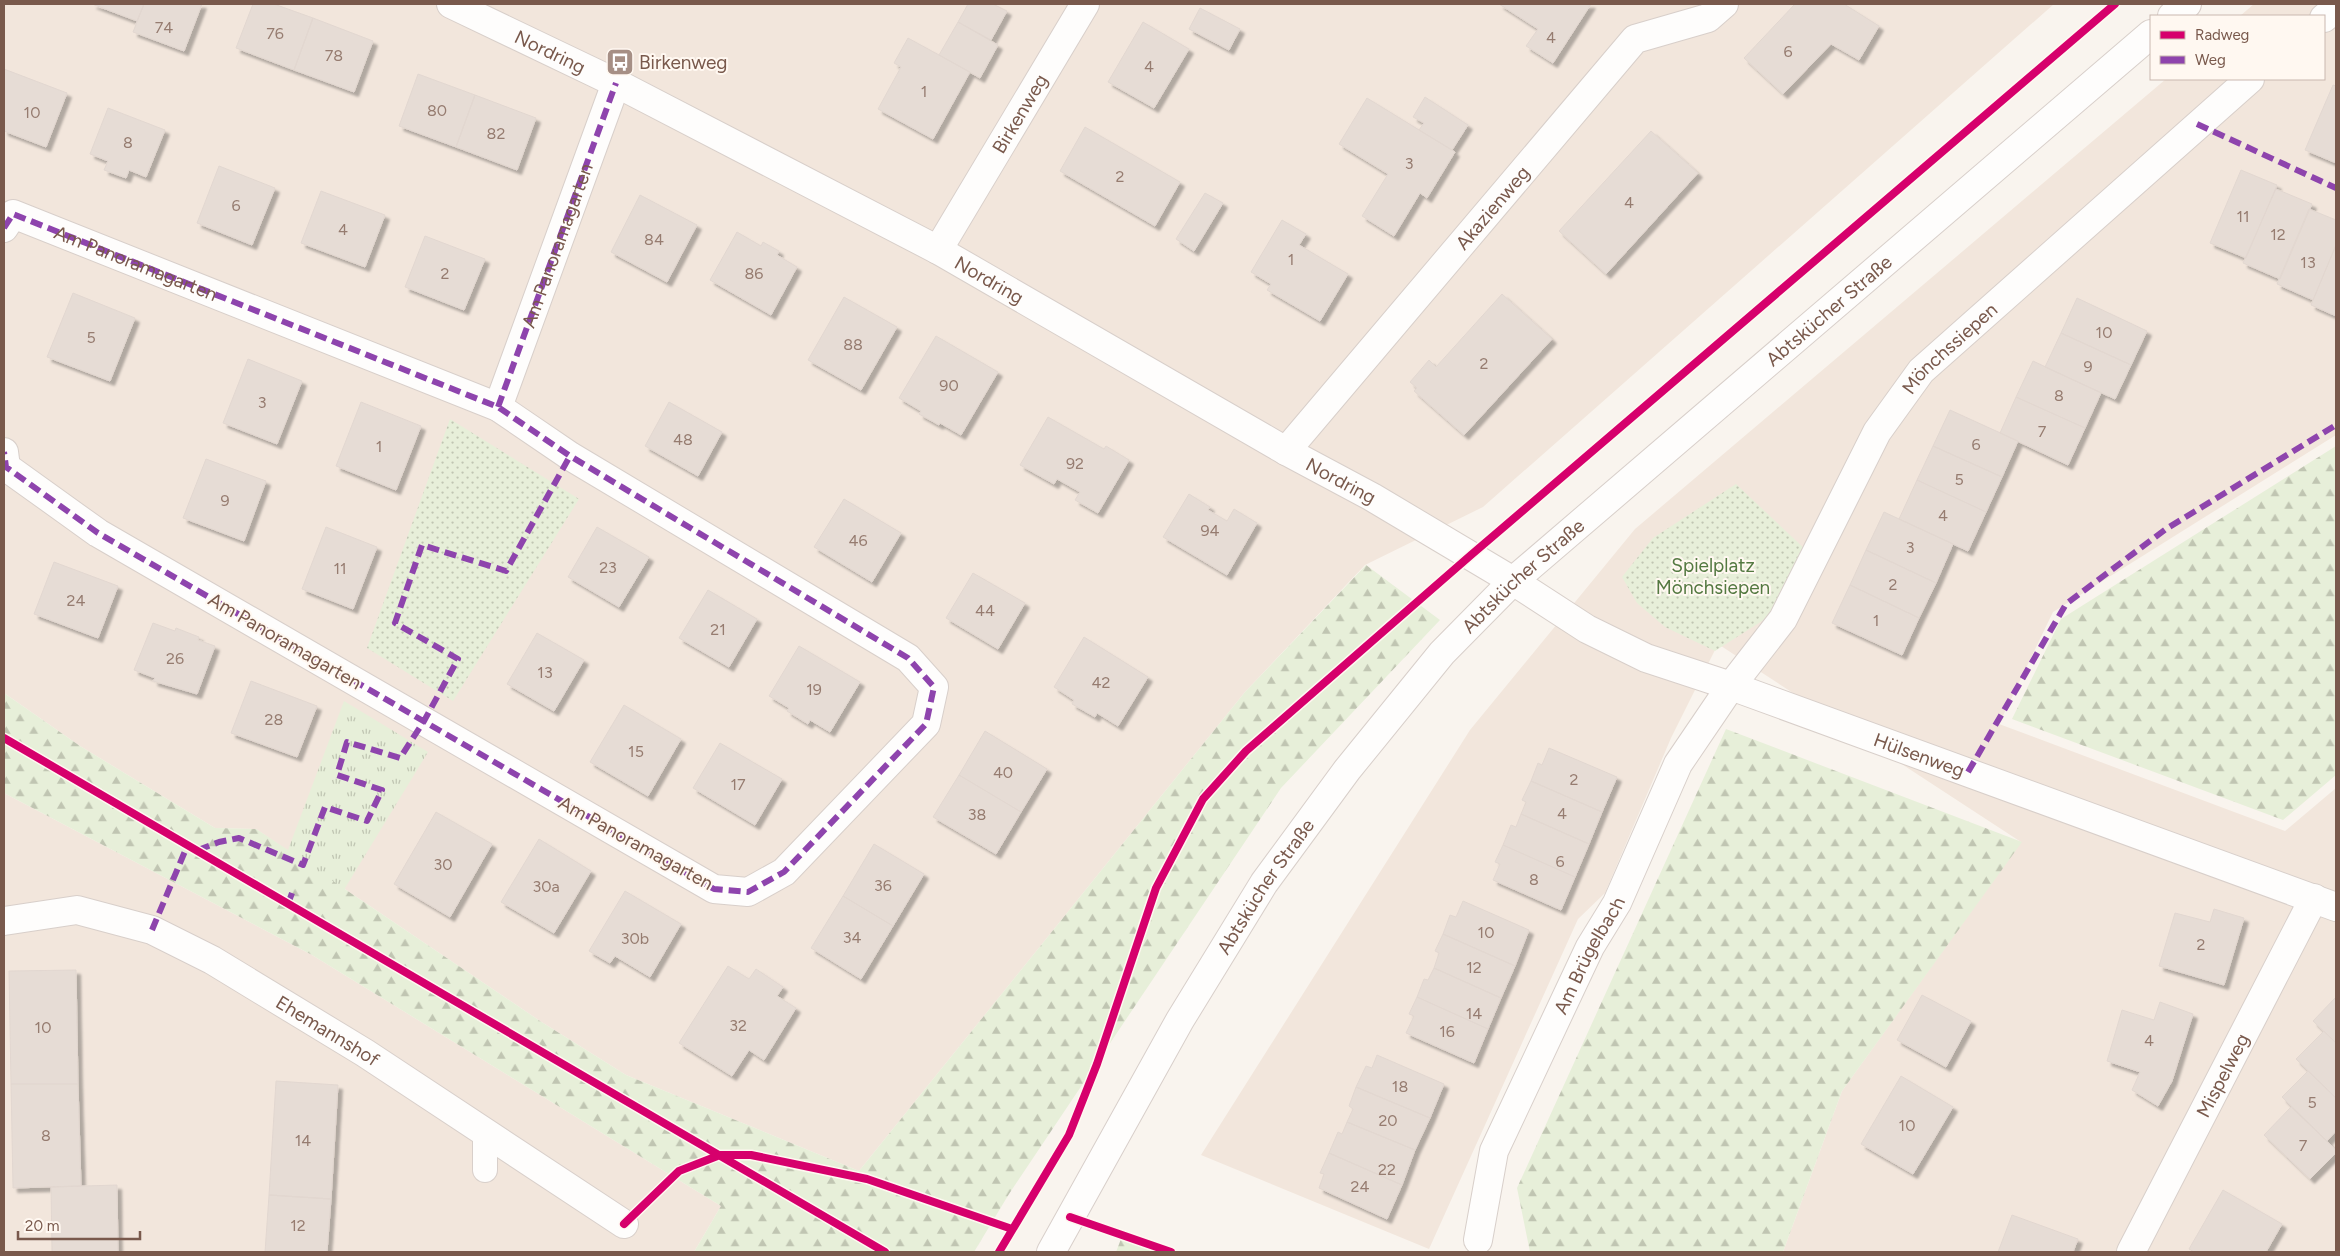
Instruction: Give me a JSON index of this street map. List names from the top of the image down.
{
  "streets": {
    "street": [
      "Nordring",
      "Birkenweg",
      "Akazienweg",
      "Am Panoramagarten",
      "Abtskücher Straße",
      "Mönchssiepen",
      "Hülsenweg",
      "Am Brügelbach",
      "Ehemannshof",
      "Mispelweg"
    ]
  },
  "crossings": [
    ["Nordring", "Birkenweg"],
    ["Nordring", "Akazienweg"],
    ["Nordring", "Am Panoramagarten"],
    ["Nordring", "Abtskücher Straße"],
    ["Nordring", "Hülsenweg"],
    ["Abtskücher Straße", "Hülsenweg"],
    ["Mönchssiepen", "Hülsenweg"],
    ["Mönchssiepen", "Am Brügelbach"],
    ["Hülsenweg", "Am Brügelbach"],
    ["Hülsenweg", "Mispelweg"]
  ],
  "parks": ["Spielplatz Mönchsiepen"],
  "places": {
    "bus stop": ["Birkenweg"]
  },
  "house_numbers": [
    "74",
    "76",
    "4",
    "6",
    "78",
    "4",
    "1",
    "80",
    "10",
    "82",
    "8",
    "3",
    "2",
    "4",
    "6",
    "11",
    "4",
    "12",
    "84",
    "1",
    "13",
    "2",
    "86",
    "10",
    "5",
    "88",
    "2",
    "9",
    "90",
    "8",
    "3",
    "7",
    "48",
    "6",
    "1",
    "92",
    "5",
    "9",
    "4",
    "94",
    "46",
    "3",
    "23",
    "11",
    "2",
    "24",
    "44",
    "1",
    "21",
    "26",
    "13",
    "42",
    "19",
    "28",
    "15",
    "40",
    "2",
    "17",
    "4",
    "38",
    "6",
    "30",
    "8",
    "36",
    "30a",
    "10",
    "34",
    "30b",
    "2",
    "12",
    "14",
    "32",
    "10",
    "16",
    "4",
    "18",
    "5",
    "20",
    "10",
    "8",
    "14",
    "7",
    "22",
    "24",
    "12"
  ],
  "legend": ["Radweg", "Weg"],
  "scale_bar": "20 m"
}
